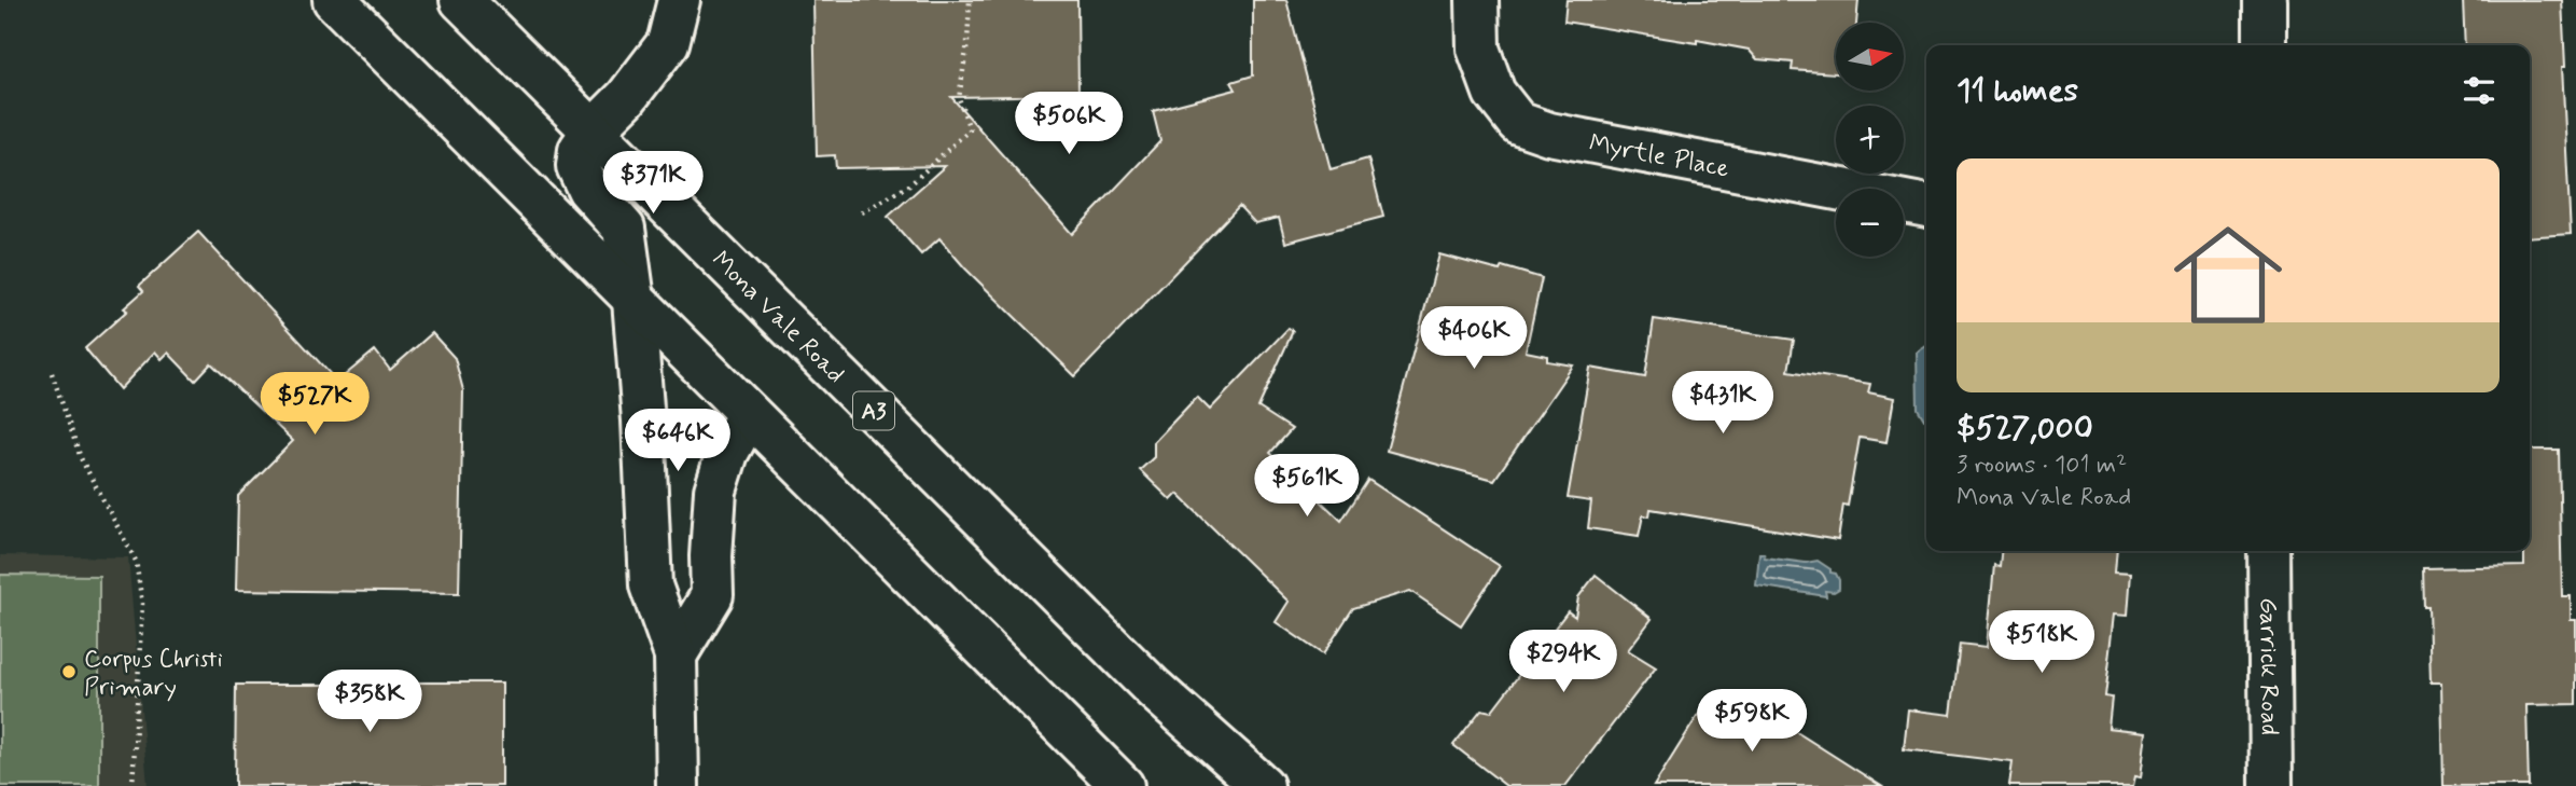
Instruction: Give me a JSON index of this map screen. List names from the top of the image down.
{
  "streets": {
    "main road": [
      "Myrtle Place",
      "Mona Vale Road",
      "A3",
      "Garrick Road"
    ]
  },
  "places": ["Corpus Christi Primary"],
  "north": "right",
  "page": {
    "map_buttons": ["+", "−"],
    "heading": "11 homes",
    "price": [
      "$506K",
      "$371K",
      "$406K",
      "$431K",
      "$527K",
      "$646K",
      "$561K",
      "$518K",
      "$294K",
      "$358K",
      "$598K"
    ],
    "list": [
      {
        "name": "$527,000",
        "note": "3 rooms · 101 m² · Mona Vale Road"
      }
    ]
  }
}
